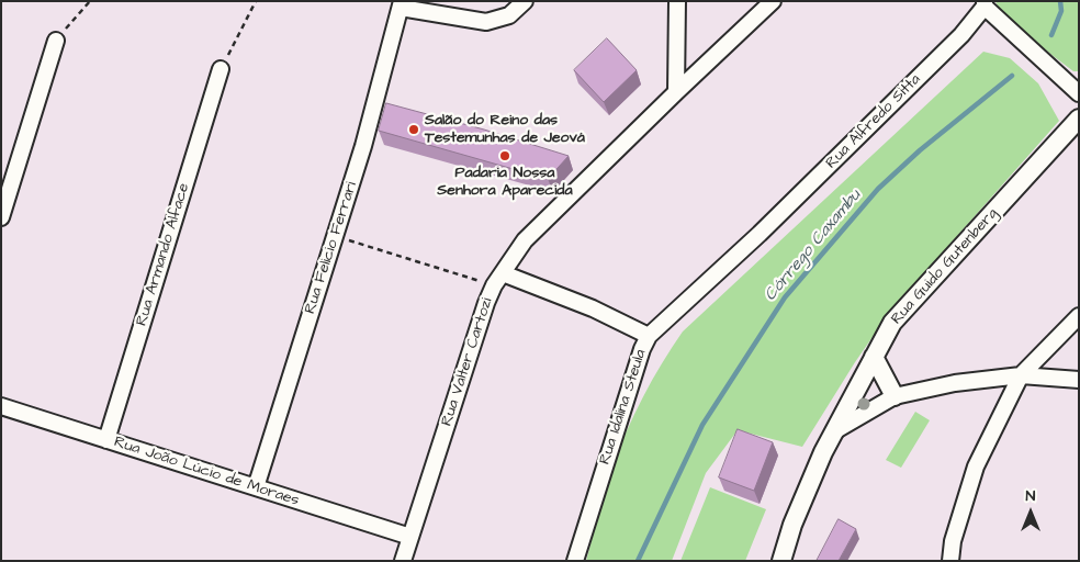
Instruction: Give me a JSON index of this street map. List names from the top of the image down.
{
  "streets": {
    "street": [
      "Rua Alfredo Sitta",
      "Rua Felicio Ferrari",
      "Rua Armando Alface",
      "Rua Guido Gutenberg",
      "Rua Valter Cartozi",
      "Rua Idalina Steula",
      "Rua João Lúcio de Moraes"
    ]
  },
  "crossings": [
    ["Rua Alfredo Sitta", "Rua Idalina Steula"],
    ["Rua Felicio Ferrari", "Rua João Lúcio de Moraes"],
    ["Rua Armando Alface", "Rua João Lúcio de Moraes"],
    ["Rua Valter Cartozi", "Rua João Lúcio de Moraes"]
  ],
  "water": ["Córrego Caxambu"],
  "places": ["Salão do Reino das Testemunhas de Jeová", "Padaria Nossa Senhora Aparecida"],
  "north": "top"
}
